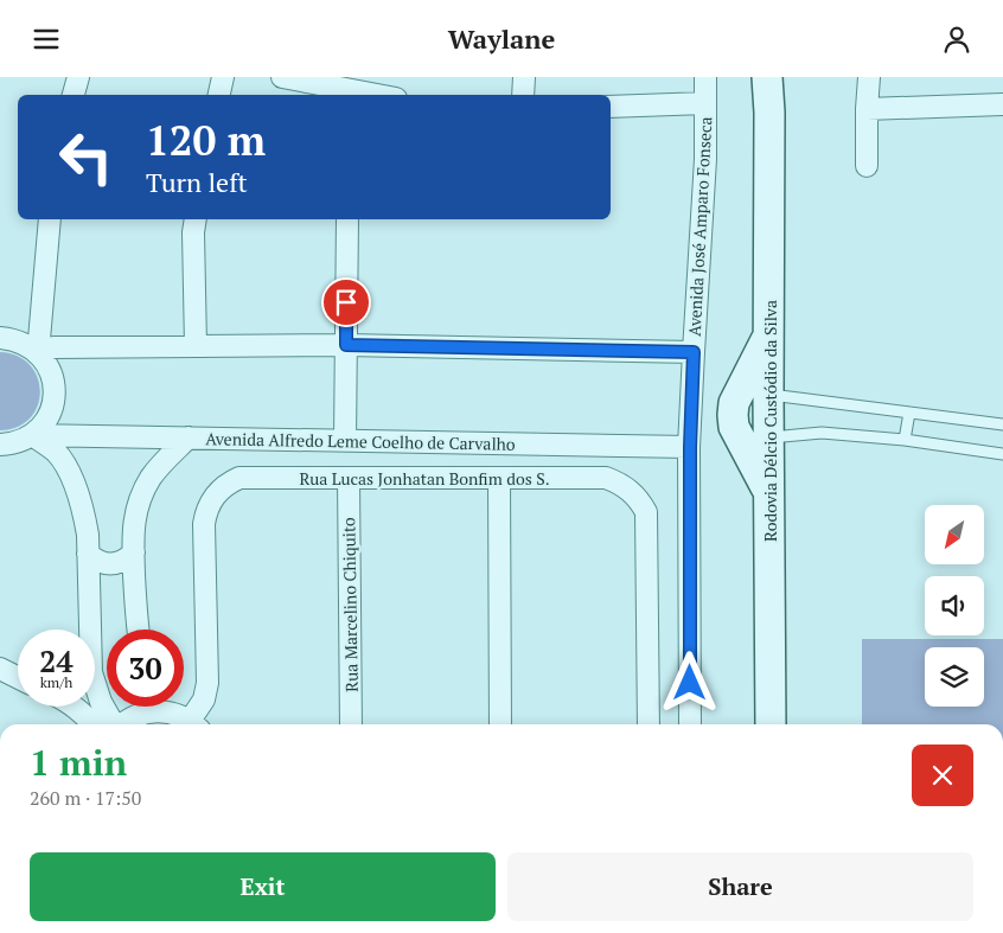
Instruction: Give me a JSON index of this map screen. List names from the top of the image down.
{
  "streets": {
    "main road": ["Rodovia Délcio Custódio da Silva"],
    "street": [
      "Avenida José Amparo Fonseca",
      "Avenida Alfredo Leme Coelho de Carvalho",
      "Rua Lucas Jonhatan Bonfim dos S.",
      "Rua Marcelino Chiquito"
    ]
  },
  "crossings": [
    ["Avenida José Amparo Fonseca", "Avenida Alfredo Leme Coelho de Carvalho"],
    ["Rua Lucas Jonhatan Bonfim dos S.", "Rua Marcelino Chiquito"]
  ],
  "north": "bottom left",
  "page": {
    "header": "Waylane",
    "turn": ["120 m", "Turn left"],
    "speed": "24 km/h",
    "limit": "30",
    "heading": ["1 min", "260 m · 17:50"],
    "buttons": ["Exit", "Share"]
  }
}
